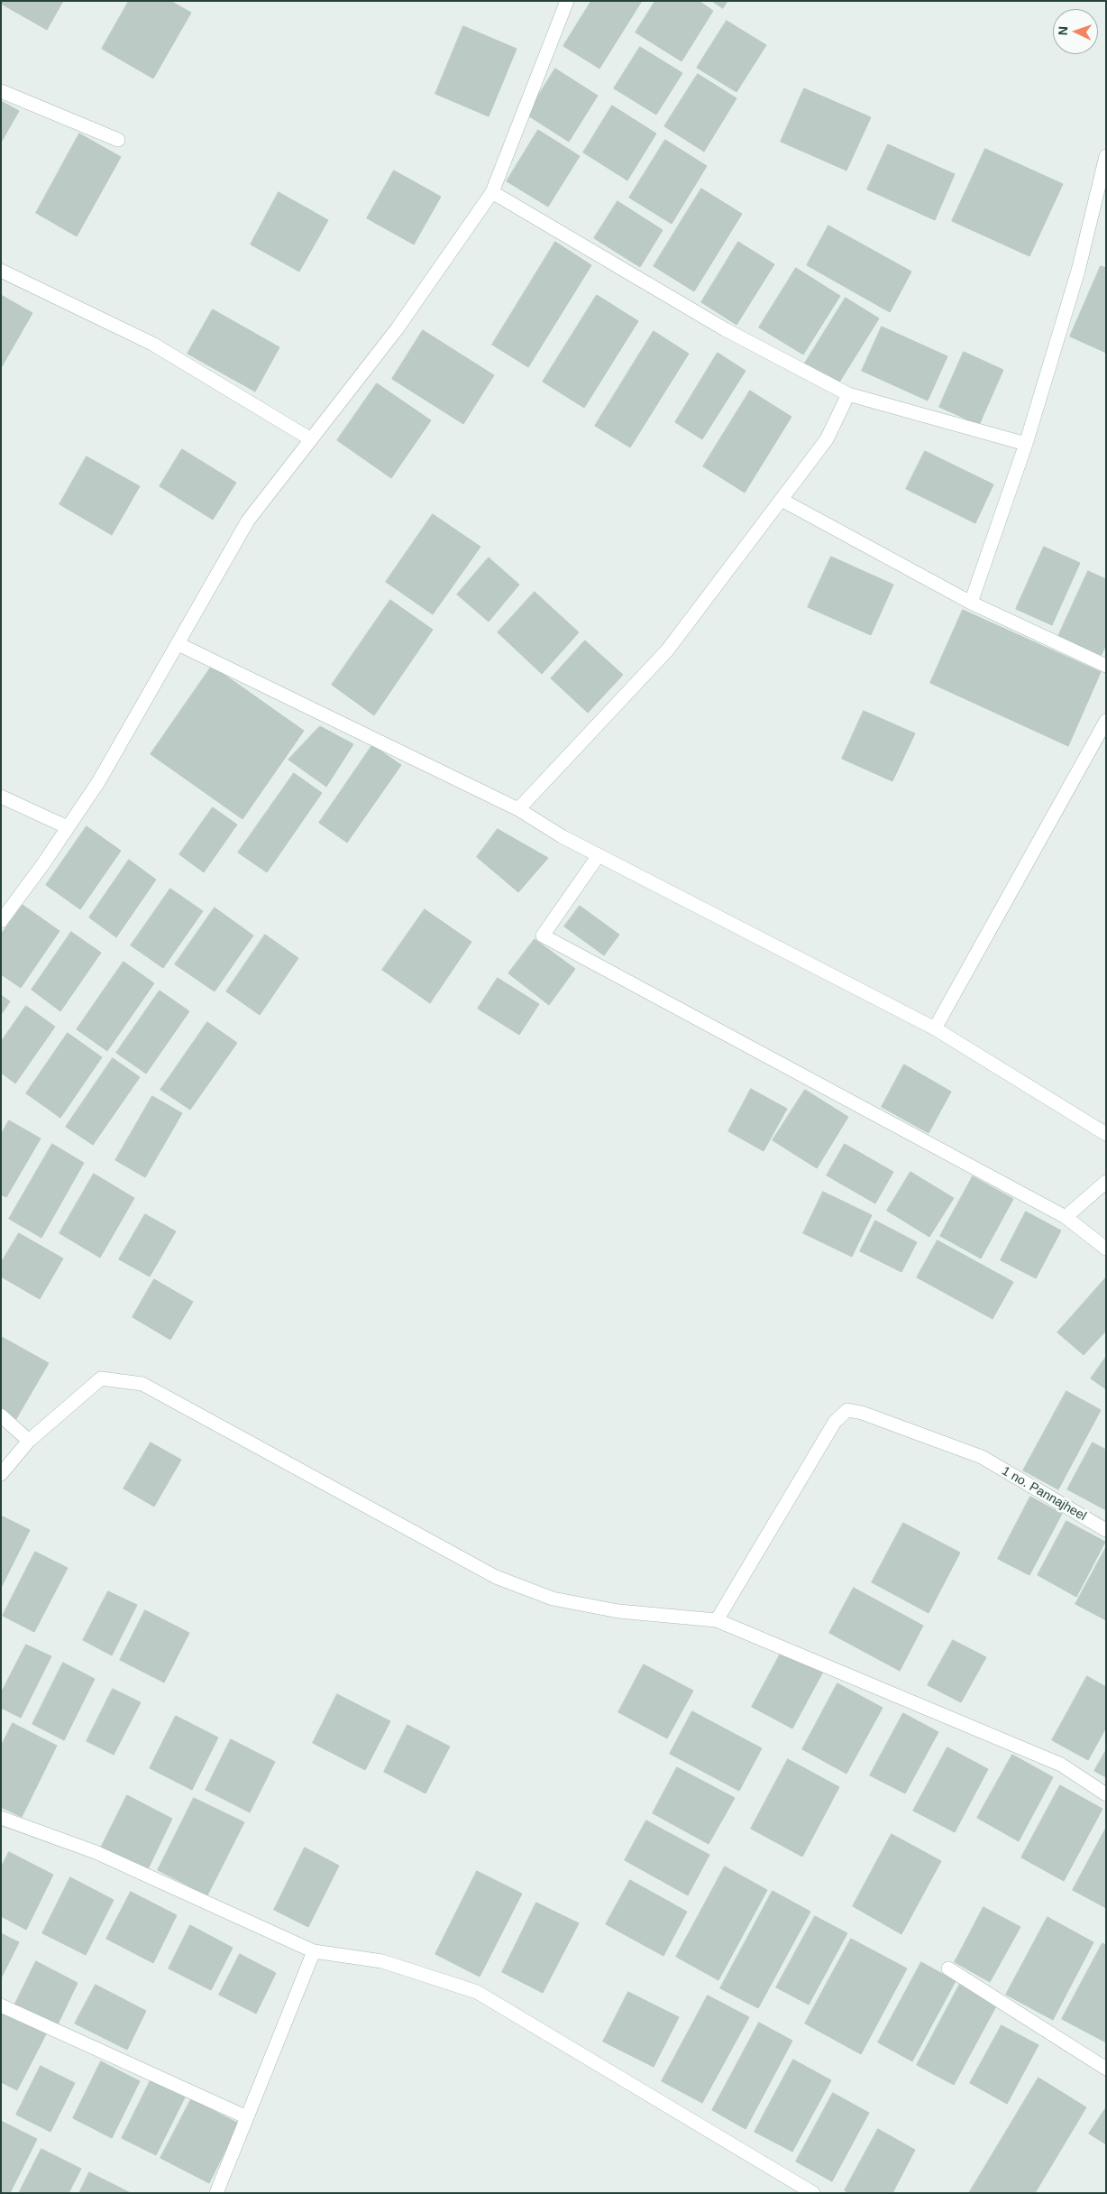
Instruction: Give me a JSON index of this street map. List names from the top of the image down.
{
  "streets": {
    "street": ["1 no. Pannajheel"]
  },
  "north": "left"
}
